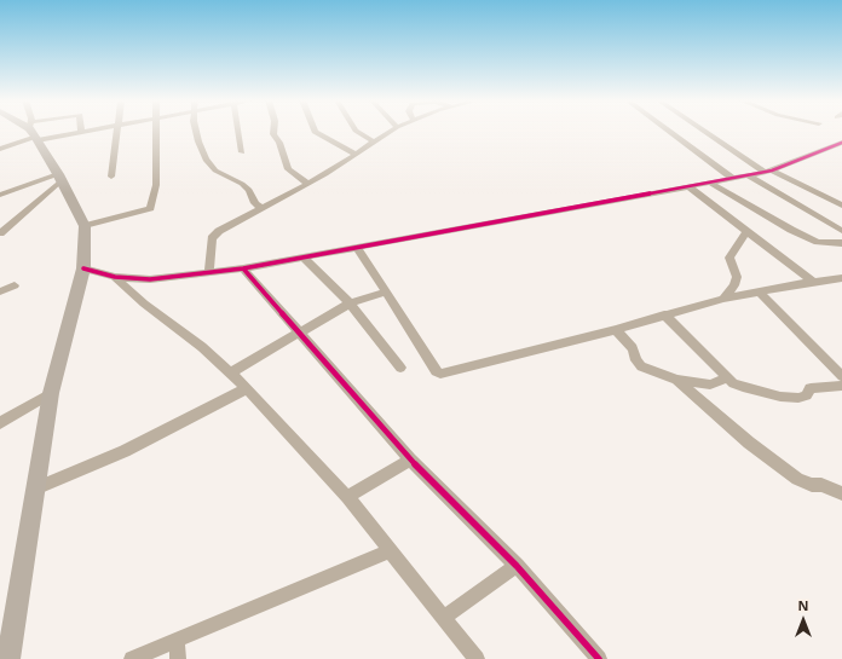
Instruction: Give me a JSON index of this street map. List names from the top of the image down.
{
  "north": "top"
}
